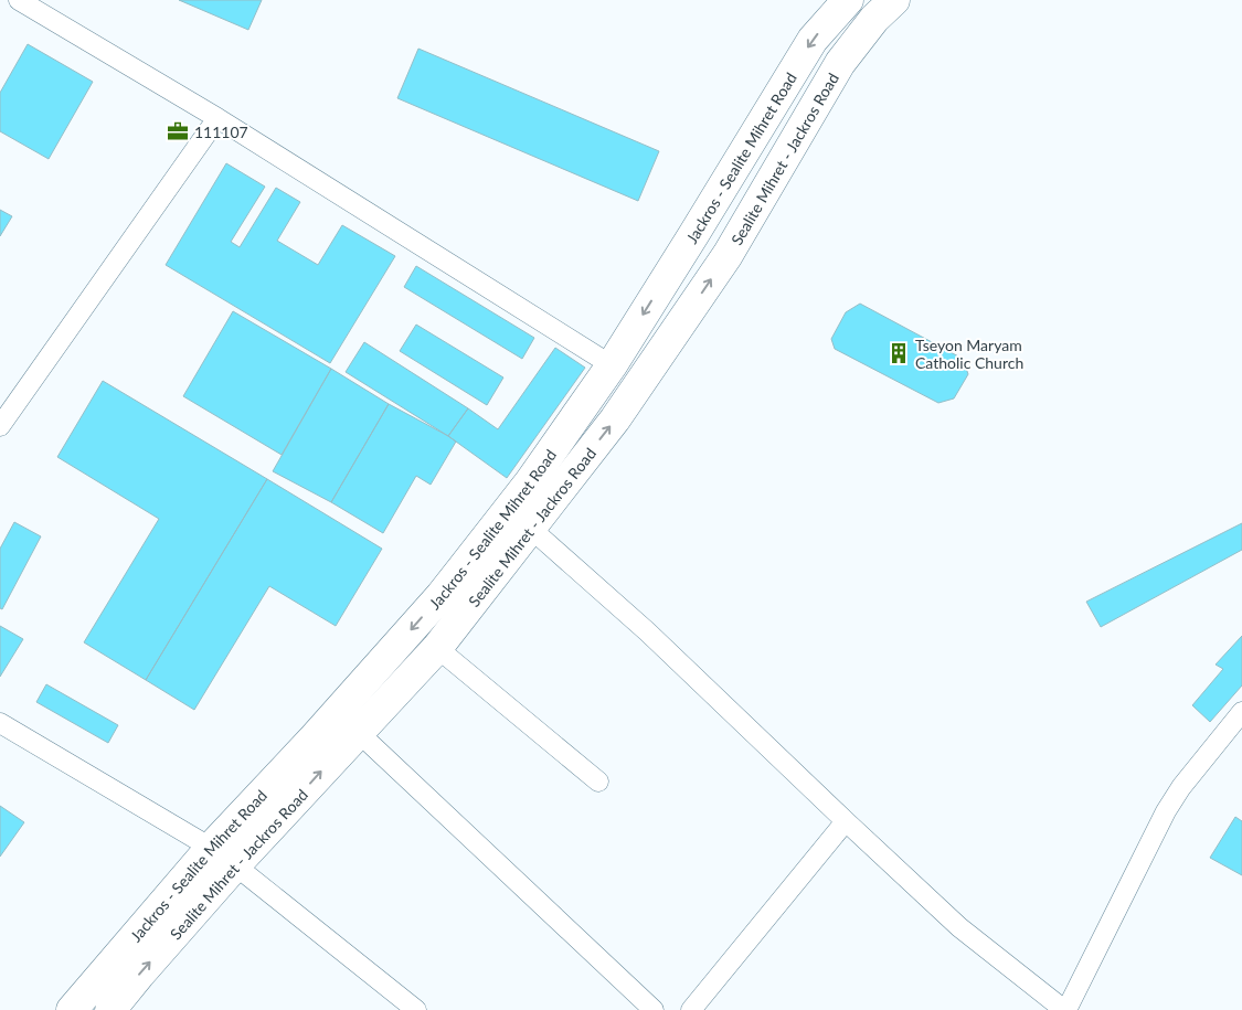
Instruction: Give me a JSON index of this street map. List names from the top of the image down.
{
  "streets": {
    "main road": ["Jackros - Sealite Mihret Road", "Sealite Mihret - Jackros Road"]
  },
  "one_way": ["Jackros - Sealite Mihret Road", "Sealite Mihret - Jackros Road"],
  "places": {
    "office": ["111107"],
    "building": ["Tseyon Maryam Catholic Church"]
  }
}
